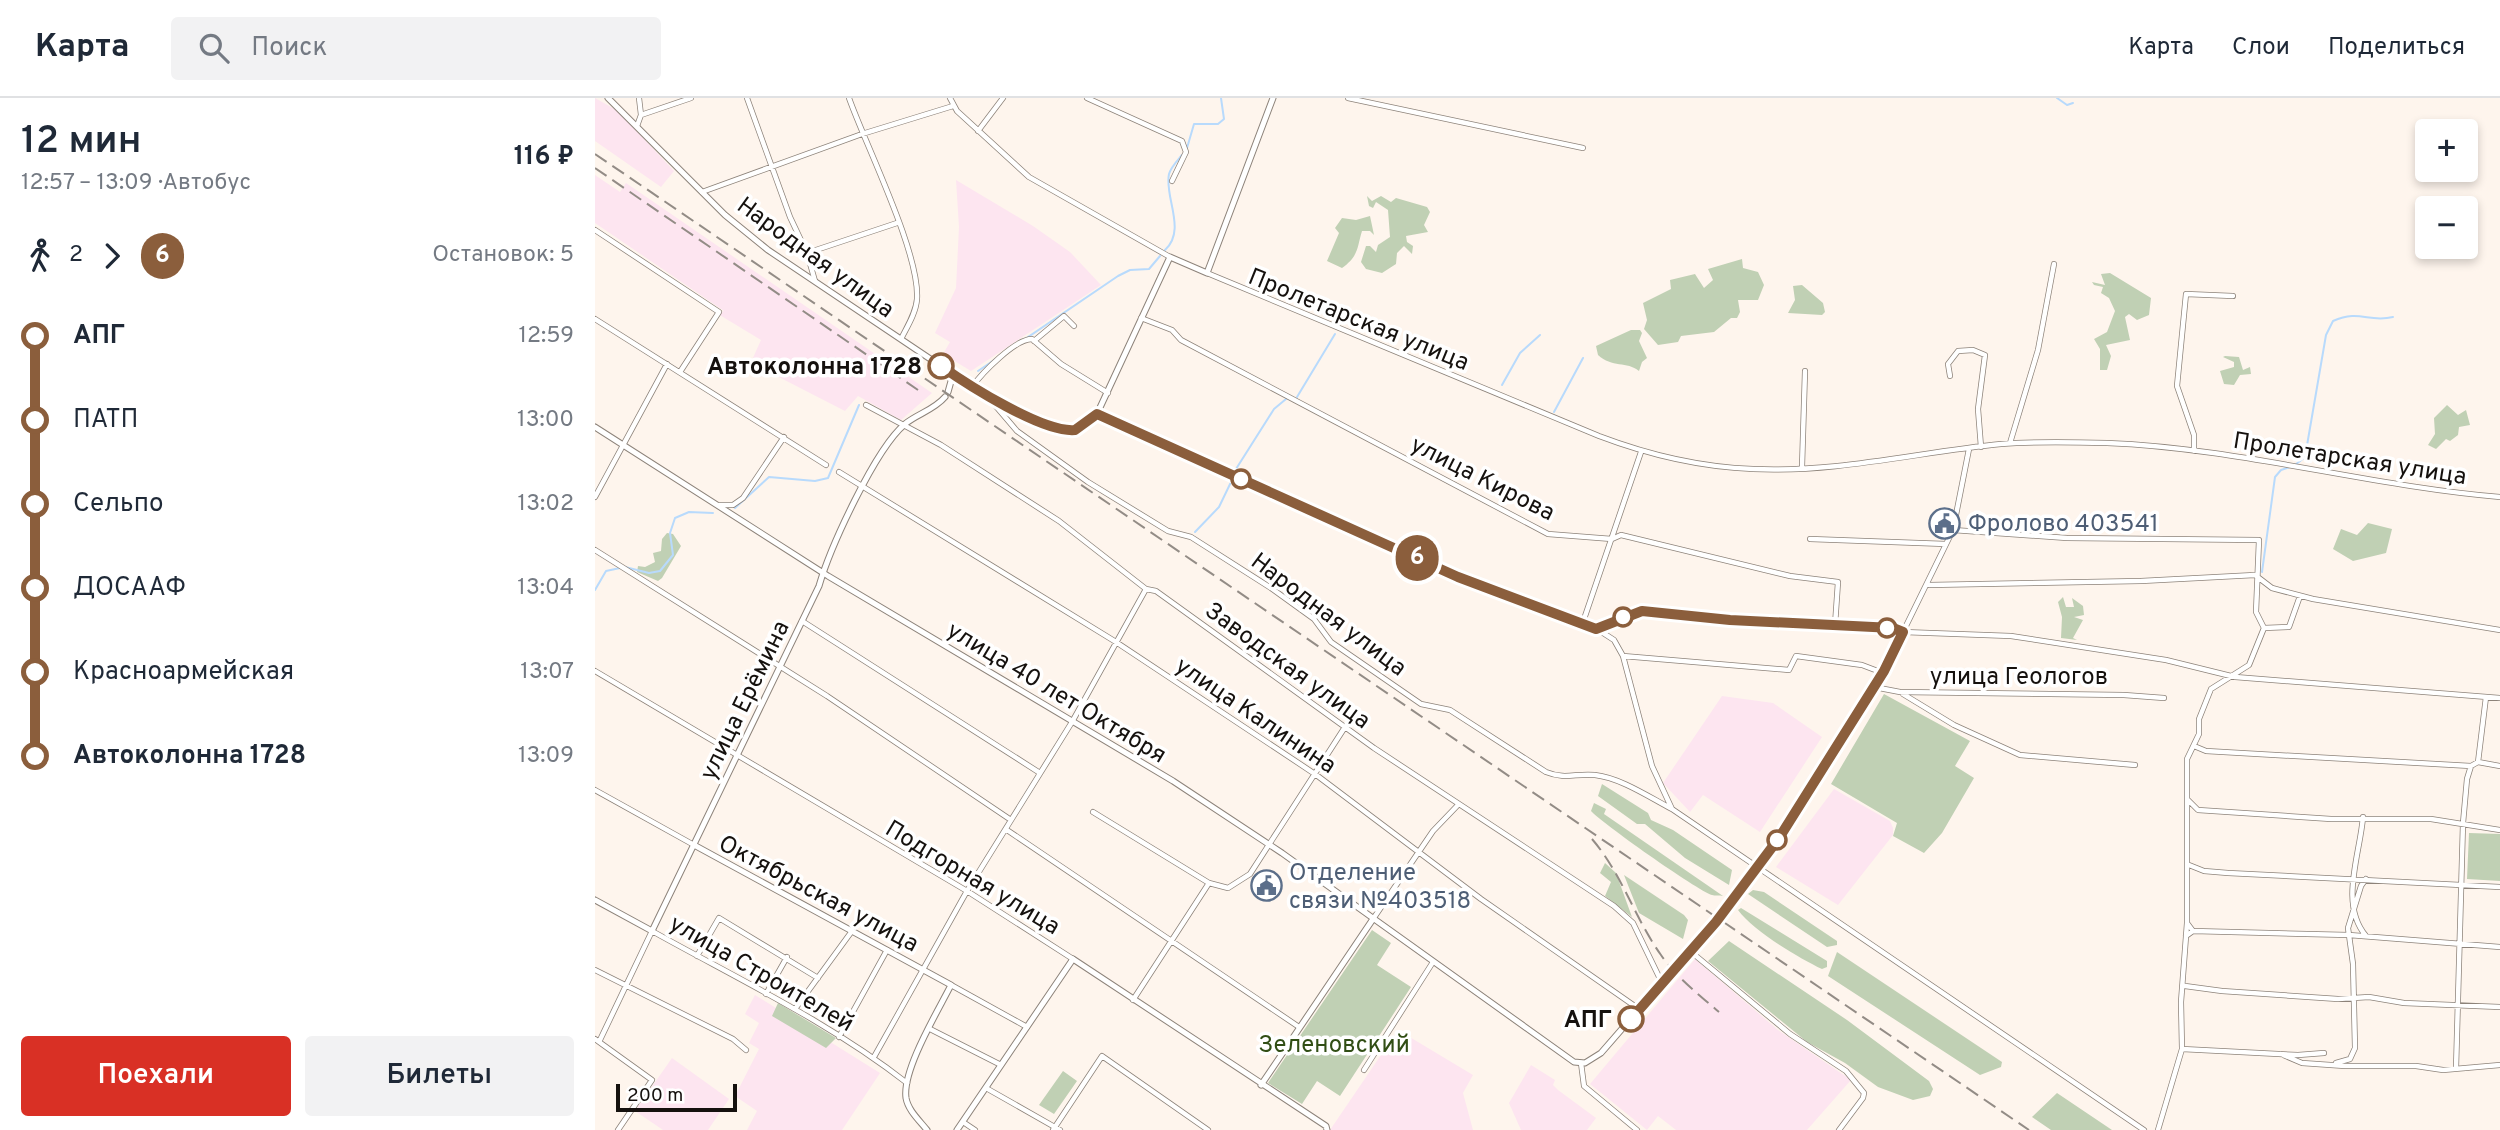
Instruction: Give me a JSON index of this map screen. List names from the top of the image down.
{
  "streets": {
    "street": [
      "Народная улица",
      "Пролетарская улица",
      "улица Кирова",
      "Заводская улица",
      "улица Геологов",
      "улица 40 лет Октября",
      "улица Ерёмина",
      "улица Калинина",
      "Подгорная улица",
      "Октябрьская улица",
      "улица Строителей"
    ]
  },
  "crossings": [
    ["Народная улица", "улица Геологов"],
    ["Народная улица", "улица Ерёмина"],
    ["Заводская улица", "улица Ерёмина"],
    ["улица 40 лет Октября", "улица Ерёмина"],
    ["улица Ерёмина", "улица Калинина"],
    ["улица Ерёмина", "Подгорная улица"],
    ["улица Ерёмина", "Октябрьская улица"],
    ["улица Ерёмина", "улица Строителей"]
  ],
  "parks": ["Зеленовский"],
  "places": {
    "other": ["Автоколонна 1728", "АПГ"],
    "public building": ["Фролово 403541", "Отделение связи №403518"]
  },
  "lines": ["bus line 6"],
  "scale_bar": "200 m",
  "page": {
    "header": "Карта",
    "search": "Поиск",
    "nav": ["Карта", "Слои", "Поделиться"],
    "heading": ["12 мин", "12:57 – 13:09 · Автобус", "116 ₽"],
    "on_map": "6",
    "map_buttons": ["+", "−"],
    "legs": ["2", "6", "Остановок: 5"],
    "list": [
      {
        "name": "АПГ",
        "value": "12:59"
      },
      {
        "name": "ПАТП",
        "value": "13:00"
      },
      {
        "name": "Сельпо",
        "value": "13:02"
      },
      {
        "name": "ДОСААФ",
        "value": "13:04"
      },
      {
        "name": "Красноармейская",
        "value": "13:07"
      },
      {
        "name": "Автоколонна 1728",
        "value": "13:09"
      }
    ],
    "buttons": ["Поехали", "Билеты"],
    "scale": "200 m"
  }
}
